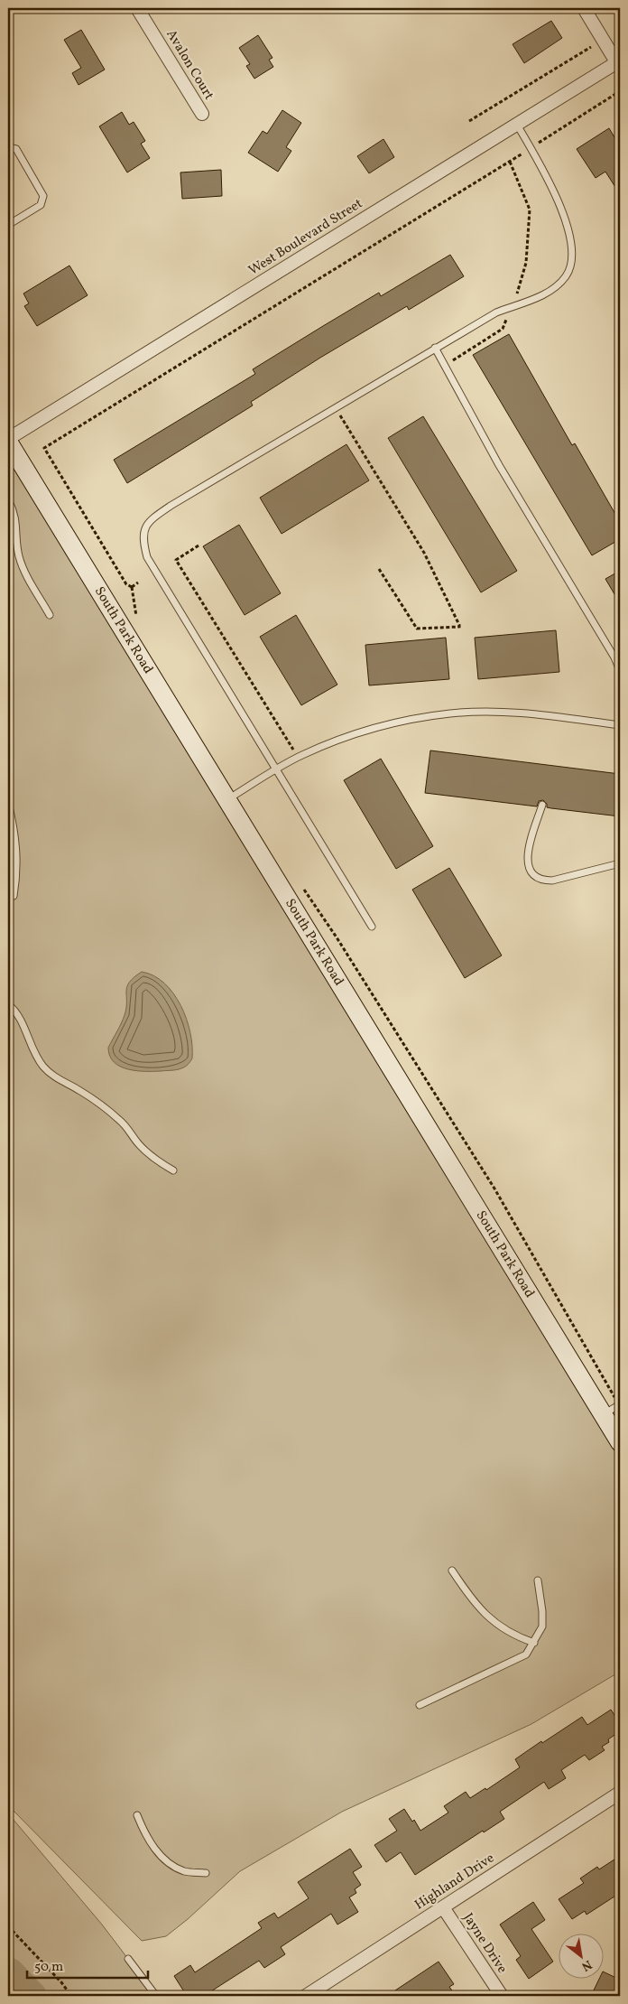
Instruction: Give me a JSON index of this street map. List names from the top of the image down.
{
  "streets": {
    "street": [
      "Avalon Court",
      "West Boulevard Street",
      "South Park Road",
      "Highland Drive",
      "Jayne Drive"
    ]
  },
  "crossings": [
    ["West Boulevard Street", "South Park Road"],
    ["Highland Drive", "Jayne Drive"]
  ],
  "scale_bar": "50 m",
  "north": "bottom right"
}
